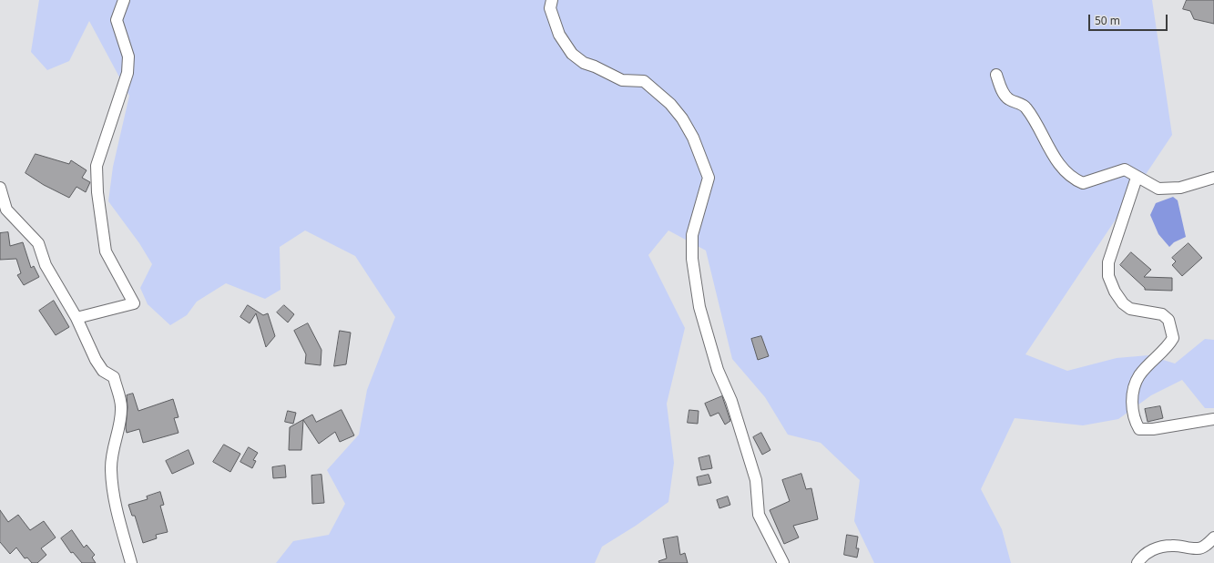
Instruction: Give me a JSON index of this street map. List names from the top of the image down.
{
  "scale_bar": "50 m"
}
